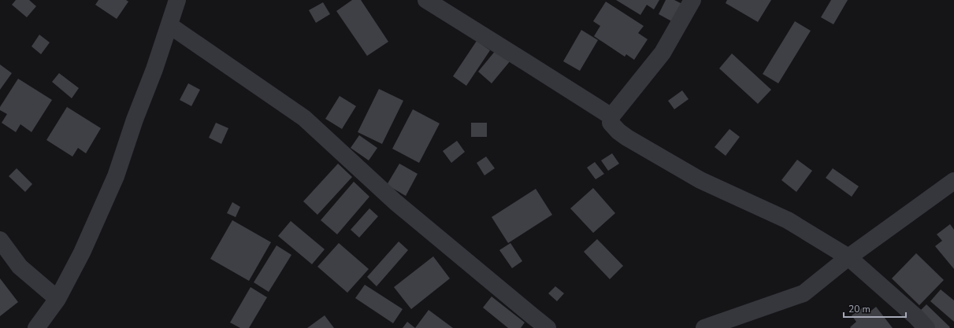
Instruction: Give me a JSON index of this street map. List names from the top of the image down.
{
  "scale_bar": "20 m"
}
